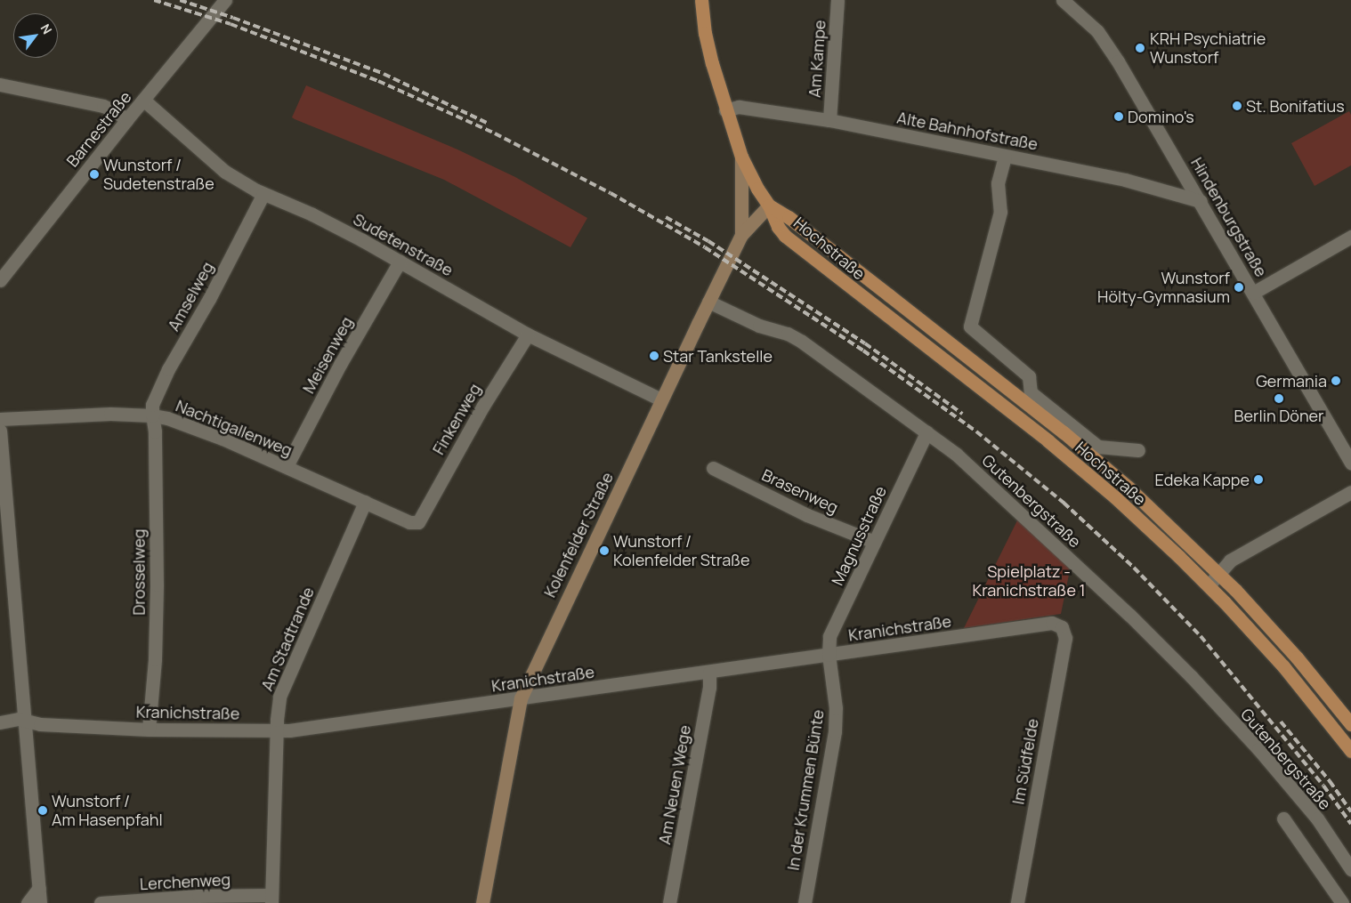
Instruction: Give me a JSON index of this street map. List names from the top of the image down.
{
  "streets": {
    "main road": ["Hochstraße", "Kolenfelder Straße"],
    "street": [
      "Am Kampe",
      "Barnestraße",
      "Alte Bahnhofstraße",
      "Hindenburgstraße",
      "Sudetenstraße",
      "Amselweg",
      "Meisenweg",
      "Finkenweg",
      "Nachtigallenweg",
      "Brasenweg",
      "Gutenbergstraße",
      "Magnusstraße",
      "Drosselweg",
      "Kranichstraße",
      "Am Stadtrande",
      "Im Südfelde",
      "Am Neuen Wege",
      "In der Krummen Bünte",
      "Lerchenweg"
    ]
  },
  "crossings": [
    ["Am Kampe", "Alte Bahnhofstraße"],
    ["Barnestraße", "Sudetenstraße"],
    ["Alte Bahnhofstraße", "Hindenburgstraße"],
    ["Sudetenstraße", "Amselweg"],
    ["Sudetenstraße", "Meisenweg"],
    ["Sudetenstraße", "Finkenweg"],
    ["Sudetenstraße", "Kolenfelder Straße"],
    ["Hochstraße", "Kolenfelder Straße"],
    ["Amselweg", "Nachtigallenweg"],
    ["Amselweg", "Drosselweg"],
    ["Meisenweg", "Nachtigallenweg"],
    ["Finkenweg", "Nachtigallenweg"],
    ["Nachtigallenweg", "Drosselweg"],
    ["Nachtigallenweg", "Am Stadtrande"],
    ["Brasenweg", "Magnusstraße"],
    ["Gutenbergstraße", "Kolenfelder Straße"],
    ["Gutenbergstraße", "Magnusstraße"],
    ["Kolenfelder Straße", "Kranichstraße"],
    ["Magnusstraße", "Kranichstraße"],
    ["Magnusstraße", "In der Krummen Bünte"],
    ["Drosselweg", "Kranichstraße"],
    ["Kranichstraße", "Am Stadtrande"],
    ["Kranichstraße", "Im Südfelde"],
    ["Kranichstraße", "Am Neuen Wege"],
    ["Kranichstraße", "In der Krummen Bünte"],
    ["Am Stadtrande", "Lerchenweg"]
  ],
  "parks": ["Spielplatz - Kranichstraße 1"],
  "places": [
    "KRH Psychiatrie Wunstorf",
    "St. Bonifatius",
    "Domino's",
    "Wunstorf / Sudetenstraße",
    "Wunstorf Hölty-Gymnasium",
    "Star Tankstelle",
    "Germania",
    "Berlin Döner",
    "Edeka Kappe",
    "Wunstorf / Kolenfelder Straße",
    "Wunstorf / Am Hasenpfahl"
  ],
  "north": "top right"
}
